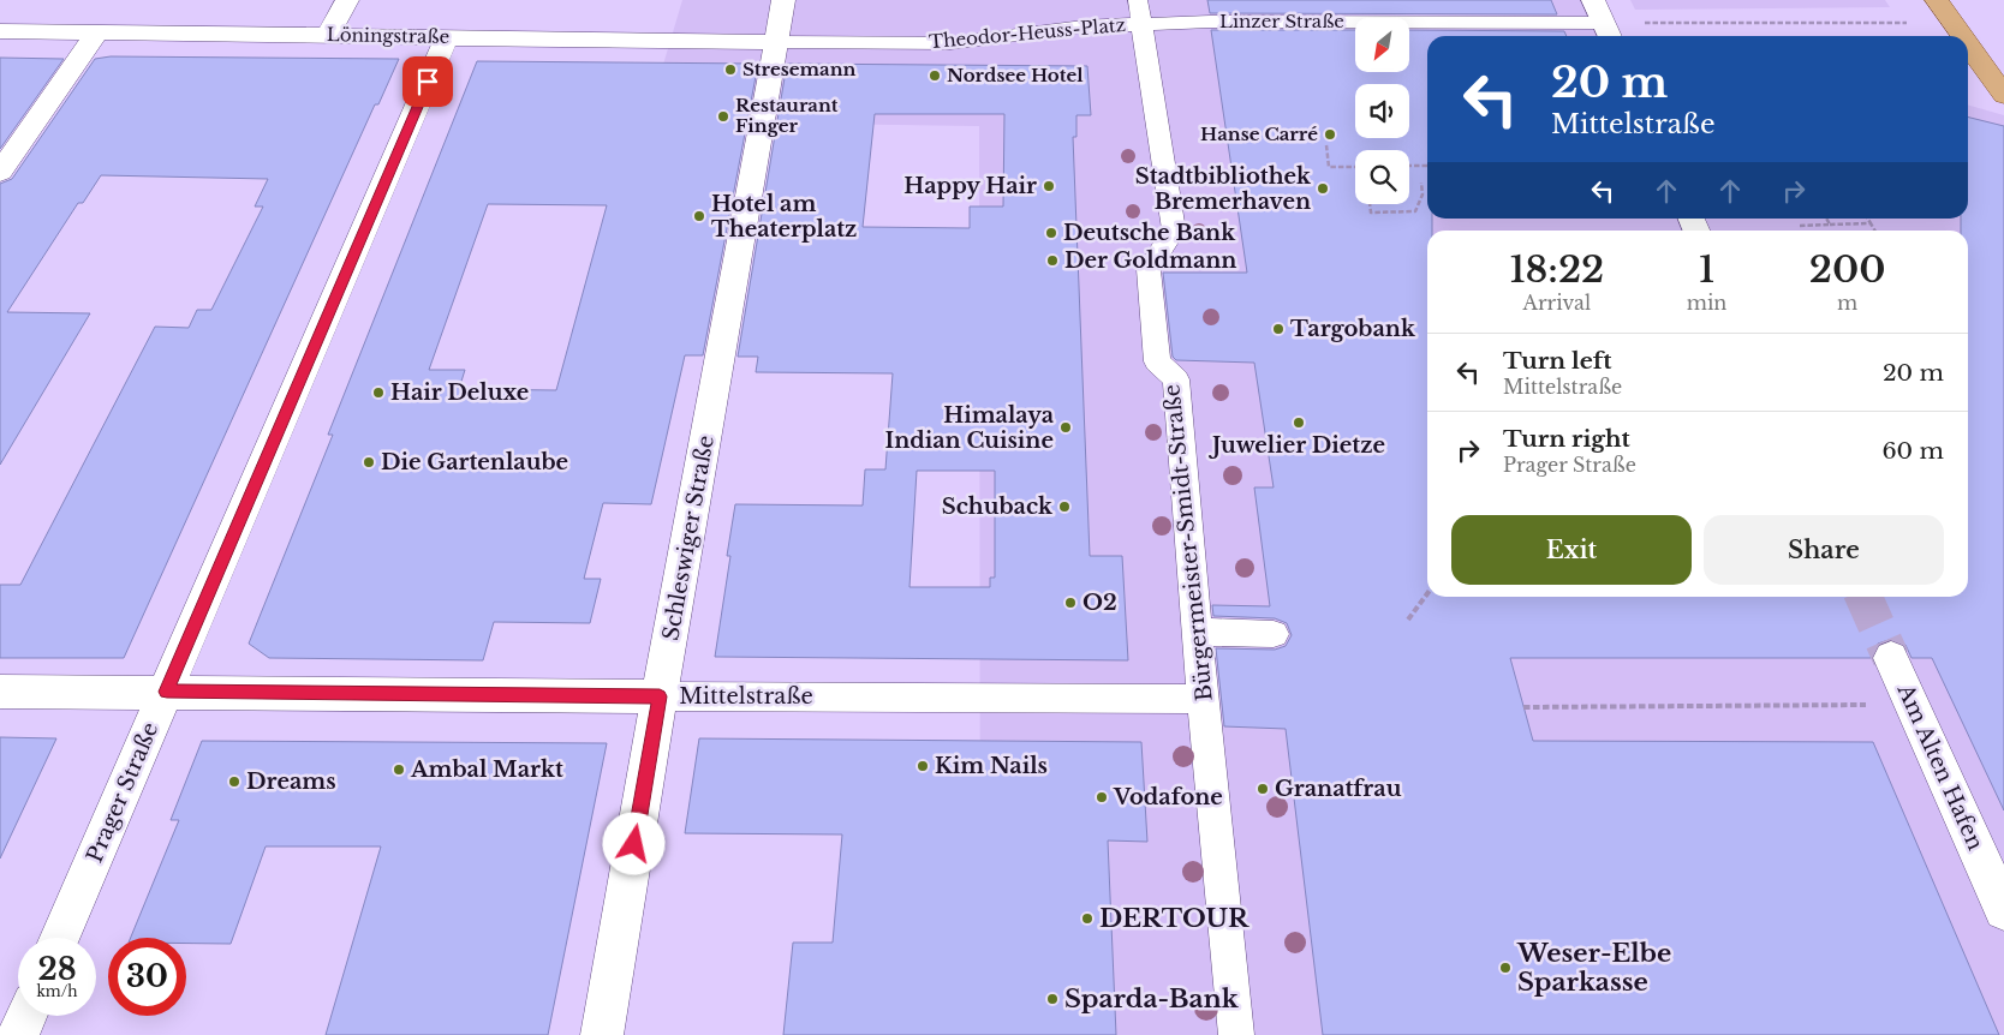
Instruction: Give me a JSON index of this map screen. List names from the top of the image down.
{
  "streets": {
    "street": [
      "Linzer Straße",
      "Theodor-Heuss-Platz",
      "Löningstraße",
      "Schleswiger Straße",
      "Bürgermeister-Smidt-Straße",
      "Mittelstraße",
      "Am Alten Hafen",
      "Prager Straße"
    ]
  },
  "crossings": [
    ["Linzer Straße", "Theodor-Heuss-Platz"],
    ["Theodor-Heuss-Platz", "Löningstraße"],
    ["Theodor-Heuss-Platz", "Schleswiger Straße"],
    ["Theodor-Heuss-Platz", "Bürgermeister-Smidt-Straße"],
    ["Löningstraße", "Schleswiger Straße"],
    ["Löningstraße", "Prager Straße"],
    ["Schleswiger Straße", "Mittelstraße"],
    ["Bürgermeister-Smidt-Straße", "Mittelstraße"],
    ["Mittelstraße", "Prager Straße"]
  ],
  "places": [
    "Stresemann",
    "Nordsee Hotel",
    "Restaurant Finger",
    "Hanse Carré",
    "Happy Hair",
    "Stadtbibliothek Bremerhaven",
    "Hotel am Theaterplatz",
    "Deutsche Bank",
    "Der Goldmann",
    "Targobank",
    "Hair Deluxe",
    "Juwelier Dietze",
    "Himalaya Indian Cuisine",
    "Die Gartenlaube",
    "Schuback",
    "O2",
    "Kim Nails",
    "Ambal Markt",
    "Dreams",
    "Granatfrau",
    "Vodafone",
    "DERTOUR",
    "Weser-Elbe Sparkasse",
    "Sparda-Bank"
  ],
  "north": "bottom left",
  "page": {
    "turn": ["20 m", "Mittelstraße"],
    "eta": [
      "18:22",
      "Arrival",
      "1",
      "min",
      "200",
      "m"
    ],
    "list": [
      {
        "name": "Turn left",
        "note": "Mittelstraße",
        "value": "20 m"
      },
      {
        "name": "Turn right",
        "note": "Prager Straße",
        "value": "60 m"
      }
    ],
    "buttons": ["Exit", "Share"],
    "speed": "28 km/h",
    "limit": "30"
  }
}
